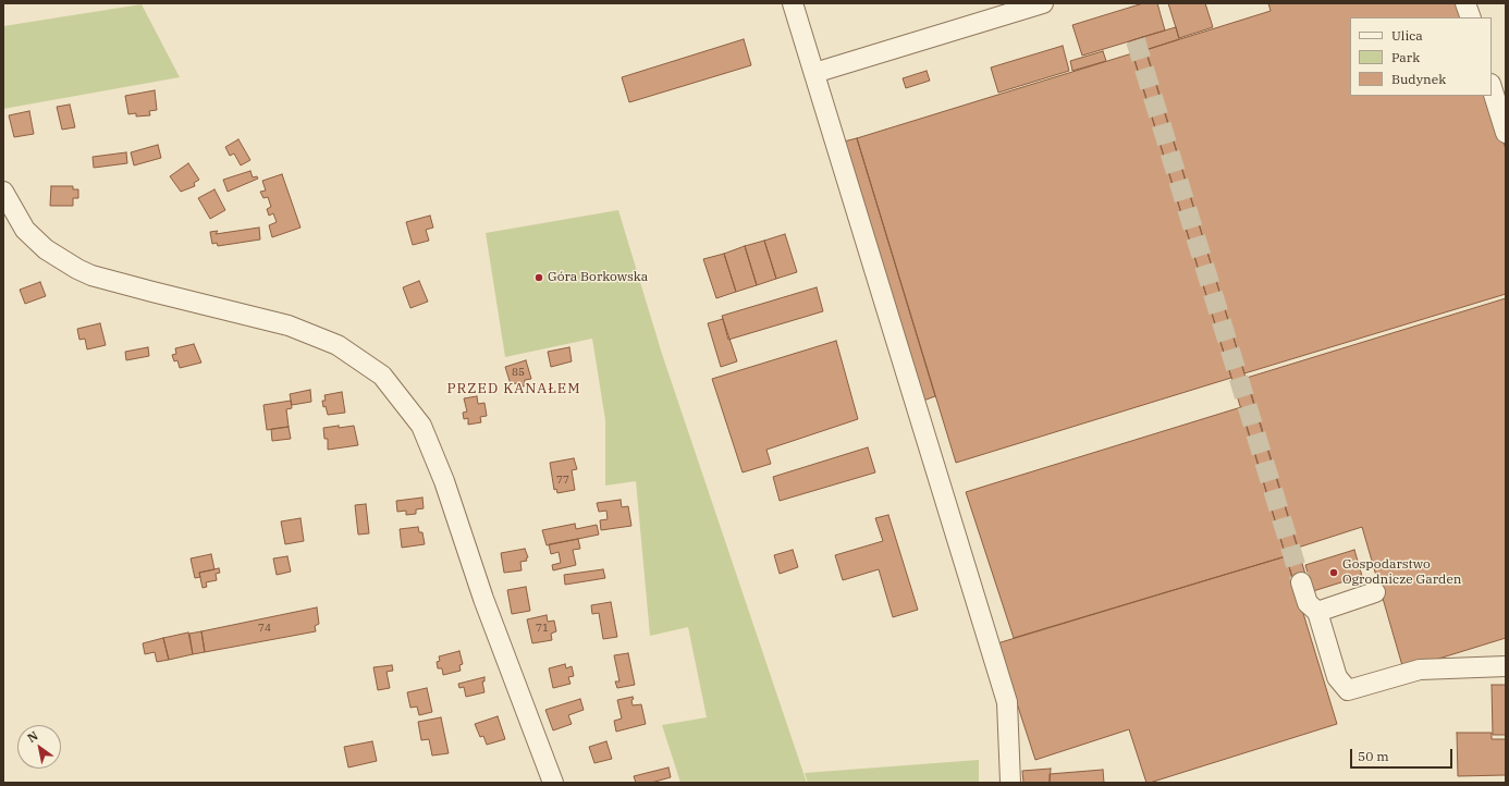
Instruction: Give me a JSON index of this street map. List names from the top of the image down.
{
  "districts": ["PRZED KANAŁEM"],
  "places": ["Góra Borkowska", "Gospodarstwo Ogrodnicze Garden"],
  "house_numbers": [
    "85",
    "77",
    "74",
    "71"
  ],
  "legend": ["Ulica", "Park", "Budynek"],
  "scale_bar": "50 m",
  "north": "top left"
}
